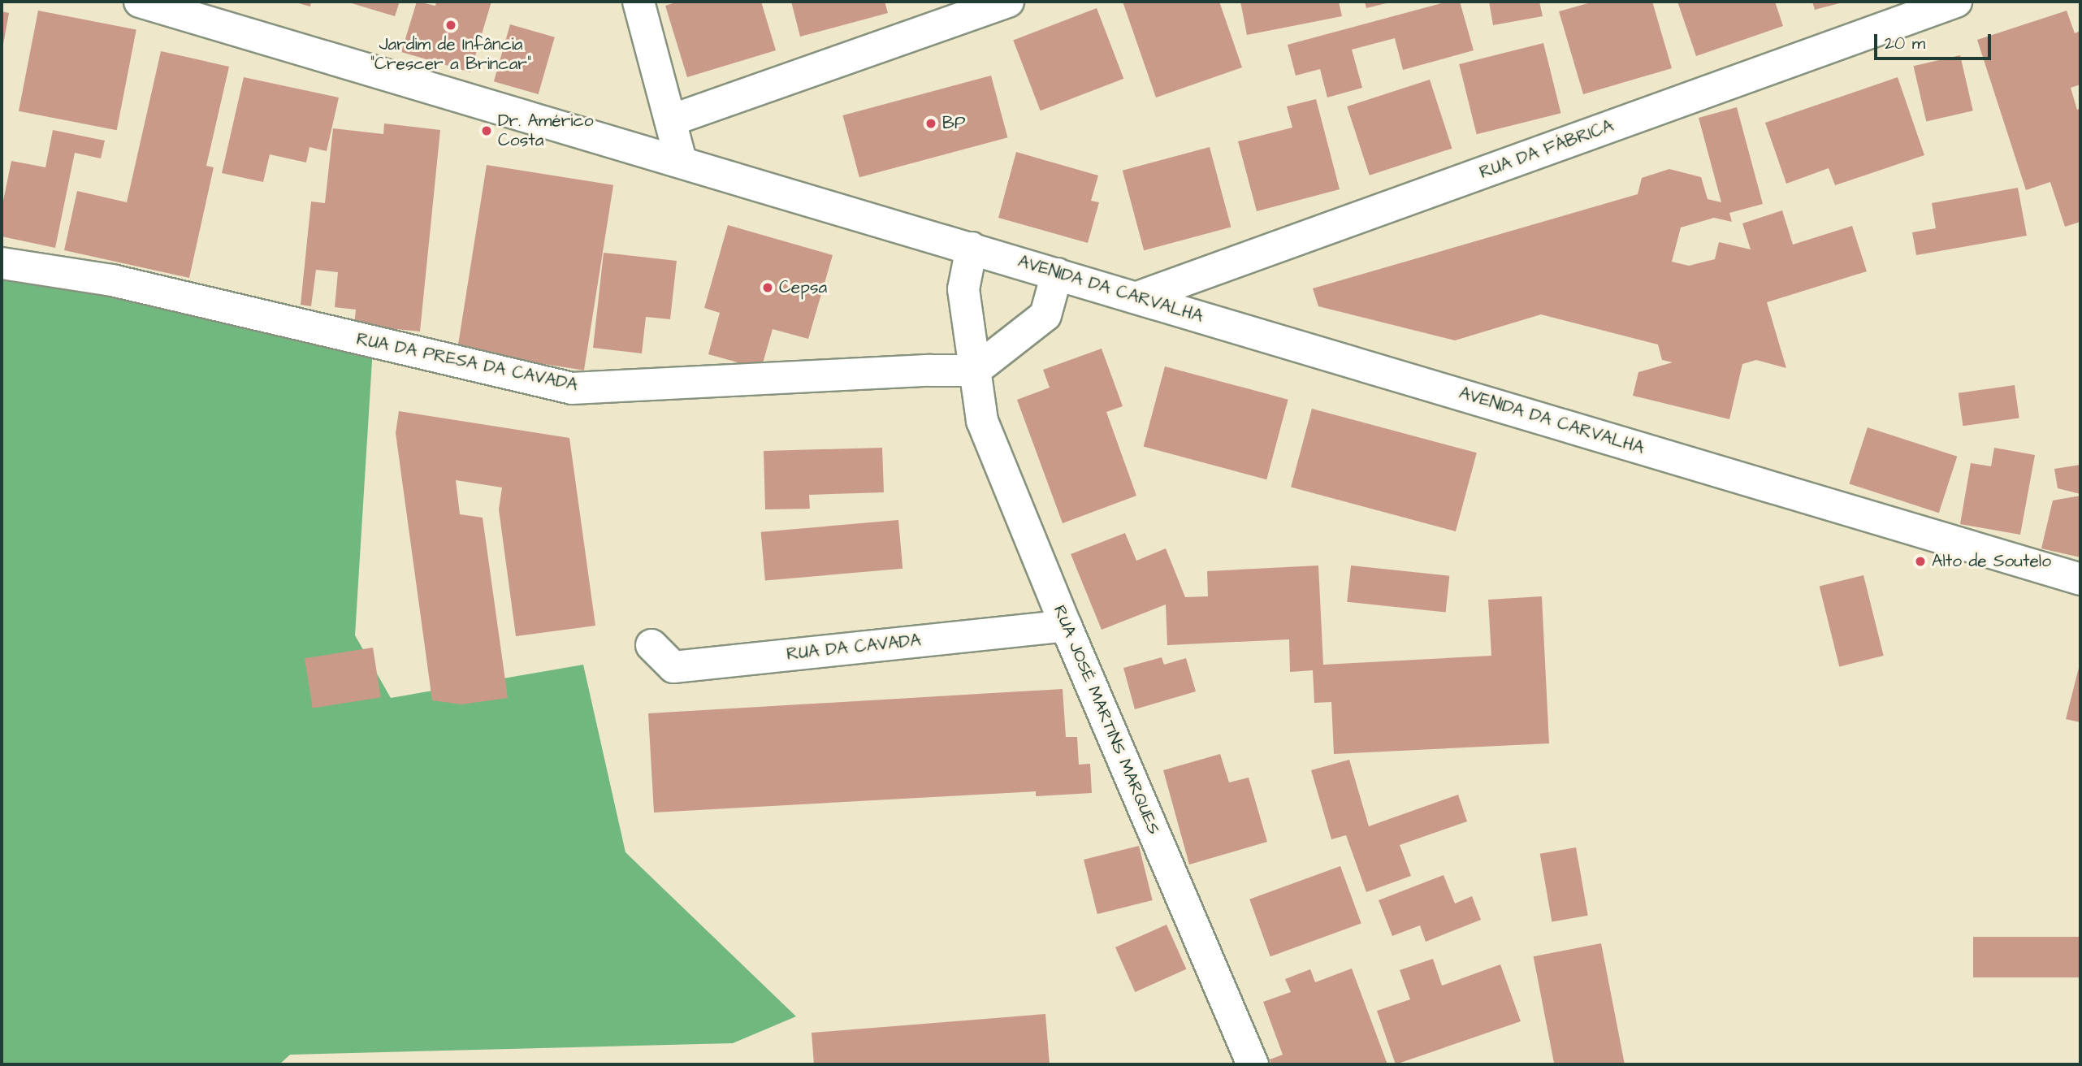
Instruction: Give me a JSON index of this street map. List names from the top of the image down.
{
  "streets": {
    "street": [
      "RUA DA FÁBRICA",
      "AVENIDA DA CARVALHA",
      "RUA DA PRESA DA CAVADA",
      "RUA DA CAVADA",
      "RUA JOSÉ MARTINS MARQUES"
    ]
  },
  "crossings": [
    ["RUA DA FÁBRICA", "AVENIDA DA CARVALHA"],
    ["RUA DA PRESA DA CAVADA", "RUA JOSÉ MARTINS MARQUES"],
    ["RUA DA CAVADA", "RUA JOSÉ MARTINS MARQUES"]
  ],
  "places": [
    "Jardim de Infância \"Crescer a Brincar\"",
    "BP",
    "Dr. Américo Costa",
    "Cepsa",
    "Alto de Soutelo"
  ],
  "scale_bar": "20 m"
}
